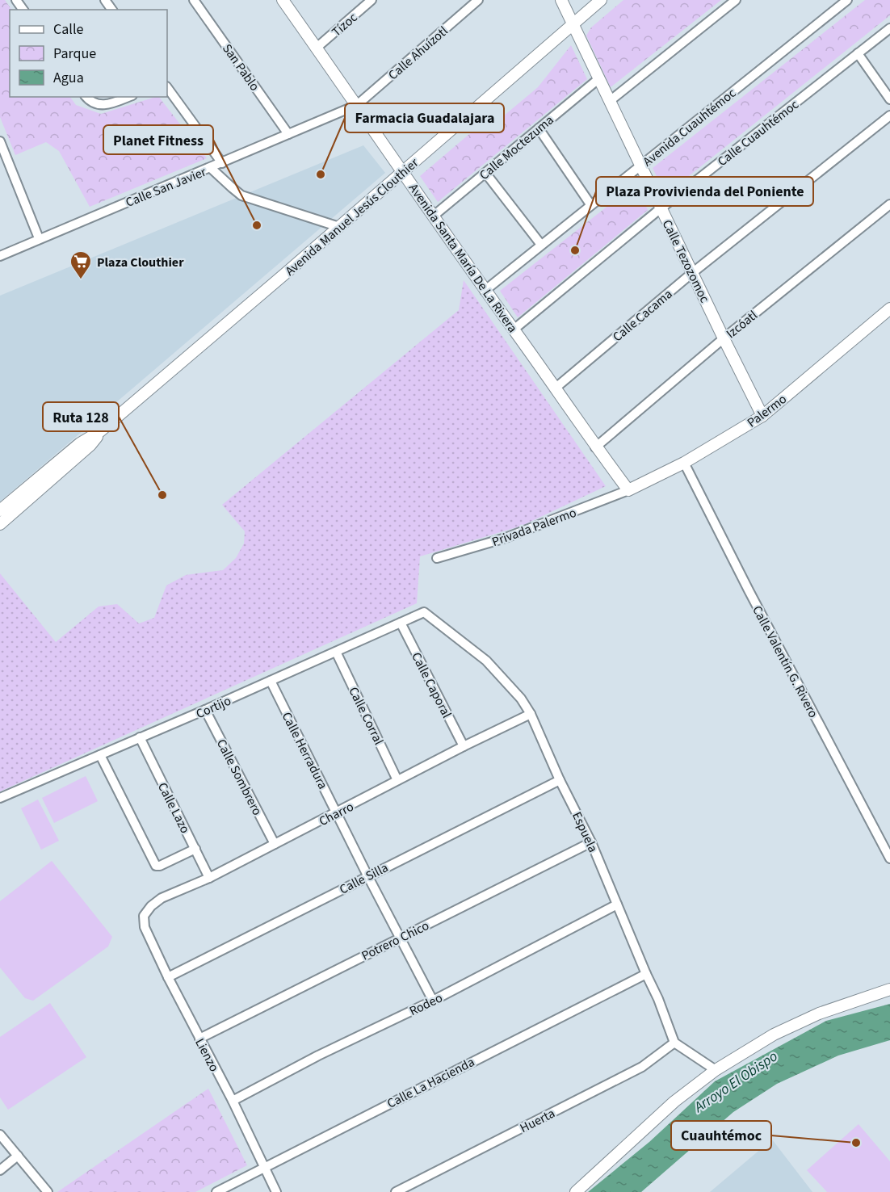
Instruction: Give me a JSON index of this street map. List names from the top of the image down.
{
  "streets": {
    "street": [
      "Tízoc",
      "Calle Ahuízotl",
      "San Pablo",
      "Avenida Cuauhtémoc",
      "Calle Cuauhtémoc",
      "Calle Moctezuma",
      "Calle San Javier",
      "Avenida Manuel Jesús Clouthier",
      "Avenida Santa María De La Rivera",
      "Calle Tezozomoc",
      "Calle Cacama",
      "Izcóatl",
      "Palermo",
      "Privada Palermo",
      "Calle Valentín G. Rivero",
      "Calle Caporal",
      "Cortijo",
      "Calle Corral",
      "Calle Herradura",
      "Calle Sombrero",
      "Calle Lazo",
      "Charro",
      "Espuela",
      "Calle Silla",
      "Potrero Chico",
      "Rodeo",
      "Lienzo",
      "Calle La Hacienda",
      "Huerta"
    ]
  },
  "crossings": [
    ["Tízoc", "Avenida Santa María De La Rivera"],
    ["Calle Ahuízotl", "Calle San Javier"],
    ["Calle Ahuízotl", "Avenida Santa María De La Rivera"],
    ["San Pablo", "Calle San Javier"],
    ["Avenida Cuauhtémoc", "Avenida Santa María De La Rivera"],
    ["Avenida Cuauhtémoc", "Calle Tezozomoc"],
    ["Calle Cuauhtémoc", "Avenida Santa María De La Rivera"],
    ["Calle Cuauhtémoc", "Calle Tezozomoc"],
    ["Calle Moctezuma", "Avenida Santa María De La Rivera"],
    ["Calle Moctezuma", "Calle Tezozomoc"],
    ["Calle San Javier", "Avenida Santa María De La Rivera"],
    ["Avenida Manuel Jesús Clouthier", "Avenida Santa María De La Rivera"],
    ["Avenida Manuel Jesús Clouthier", "Calle Tezozomoc"],
    ["Avenida Santa María De La Rivera", "Calle Cacama"],
    ["Avenida Santa María De La Rivera", "Izcóatl"],
    ["Avenida Santa María De La Rivera", "Palermo"],
    ["Avenida Santa María De La Rivera", "Privada Palermo"],
    ["Calle Tezozomoc", "Calle Cacama"],
    ["Calle Tezozomoc", "Izcóatl"],
    ["Calle Tezozomoc", "Palermo"],
    ["Palermo", "Privada Palermo"],
    ["Palermo", "Calle Valentín G. Rivero"],
    ["Calle Caporal", "Cortijo"],
    ["Calle Caporal", "Charro"],
    ["Cortijo", "Calle Corral"],
    ["Cortijo", "Calle Herradura"],
    ["Cortijo", "Calle Sombrero"],
    ["Cortijo", "Calle Lazo"],
    ["Cortijo", "Espuela"],
    ["Calle Corral", "Charro"],
    ["Calle Herradura", "Charro"],
    ["Calle Herradura", "Calle Silla"],
    ["Calle Herradura", "Potrero Chico"],
    ["Calle Herradura", "Rodeo"],
    ["Calle Sombrero", "Charro"],
    ["Calle Lazo", "Charro"],
    ["Charro", "Espuela"],
    ["Charro", "Lienzo"],
    ["Espuela", "Calle Silla"],
    ["Espuela", "Potrero Chico"],
    ["Espuela", "Rodeo"],
    ["Espuela", "Calle La Hacienda"],
    ["Espuela", "Huerta"],
    ["Calle Silla", "Lienzo"],
    ["Potrero Chico", "Lienzo"],
    ["Rodeo", "Lienzo"],
    ["Lienzo", "Calle La Hacienda"]
  ],
  "water": ["Arroyo El Obispo"],
  "places": {
    "other": [
      "Farmacia Guadalajara",
      "Planet Fitness",
      "Plaza Provivienda del Poniente",
      "Ruta 128",
      "Cuauhtémoc"
    ],
    "supermarket": ["Plaza Clouthier"]
  },
  "legend": ["Calle", "Parque", "Agua"]
}
